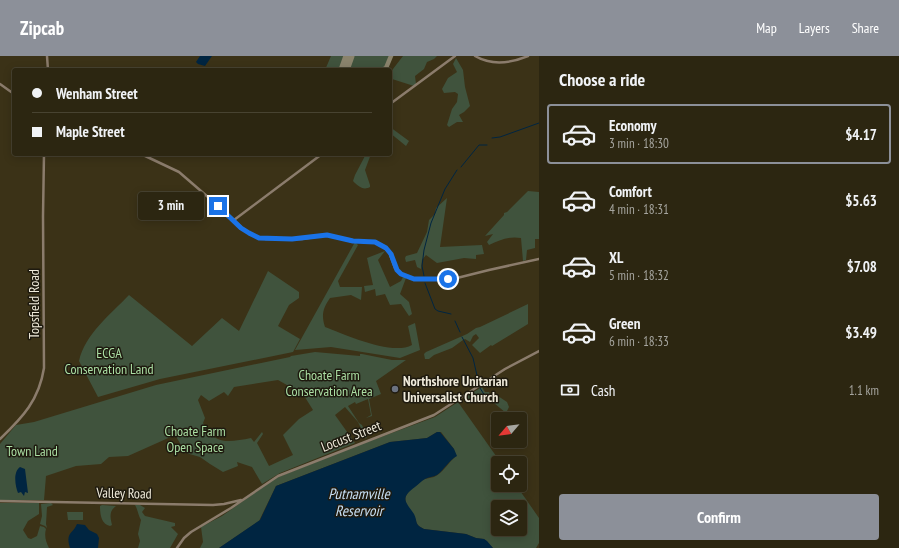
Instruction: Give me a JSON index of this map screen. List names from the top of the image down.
{
  "streets": {
    "main road": ["Topsfield Road", "Locust Street", "Valley Road"]
  },
  "crossings": [
    ["Locust Street", "Valley Road"]
  ],
  "water": ["Putnamville Reservoir"],
  "parks": [
    "ECGA Conservation Land",
    "Choate Farm Conservation Area",
    "Choate Farm Open Space",
    "Town Land"
  ],
  "places": ["Northshore Unitarian Universalist Church"],
  "north": "bottom left",
  "page": {
    "header": "Zipcab",
    "nav": ["Map", "Layers", "Share"],
    "heading": "Choose a ride",
    "banner": ["Wenham Street", "Maple Street"],
    "list": [
      {
        "name": "Economy",
        "note": "3 min · 18:30",
        "value": "$4.17"
      },
      {
        "name": "Comfort",
        "note": "4 min · 18:31",
        "value": "$5.63"
      },
      {
        "name": "XL",
        "note": "5 min · 18:32",
        "value": "$7.08"
      },
      {
        "name": "Green",
        "note": "6 min · 18:33",
        "value": "$3.49"
      }
    ],
    "bubble": "3 min",
    "pay": ["Cash", "1.1 km"],
    "buttons": "Confirm"
  }
}
